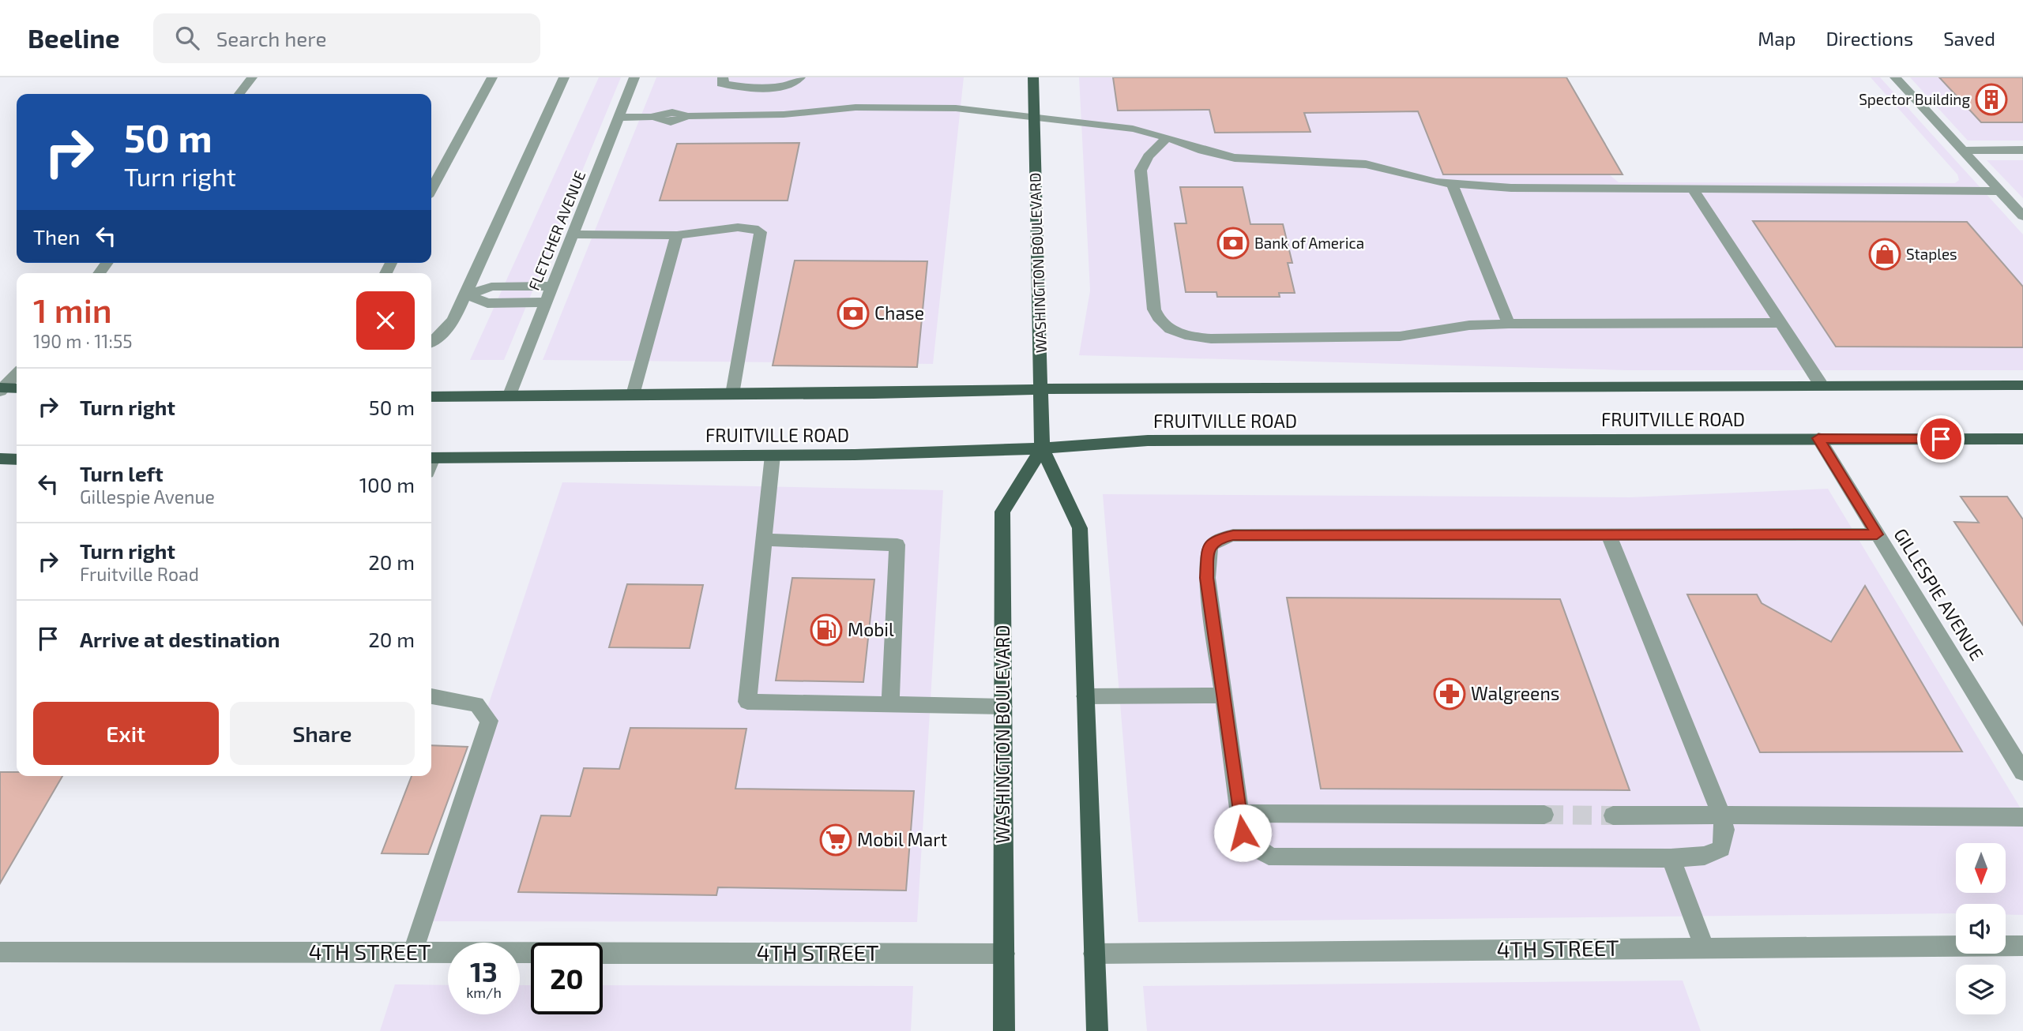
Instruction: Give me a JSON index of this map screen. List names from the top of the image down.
{
  "streets": {
    "main road": ["WASHINGTON BOULEVARD", "FRUITVILLE ROAD"],
    "street": ["FLETCHER AVENUE", "GILLESPIE AVENUE", "4TH STREET"]
  },
  "crossings": [
    ["FLETCHER AVENUE", "FRUITVILLE ROAD"],
    ["WASHINGTON BOULEVARD", "FRUITVILLE ROAD"],
    ["WASHINGTON BOULEVARD", "4TH STREET"],
    ["FRUITVILLE ROAD", "GILLESPIE AVENUE"]
  ],
  "places": {
    "building": ["Spector Building"],
    "bank": ["Bank of America", "Chase"],
    "shop": ["Staples"],
    "fuel station": ["Mobil"],
    "pharmacy": ["Walgreens"],
    "supermarket": ["Mobil Mart"]
  },
  "north": "bottom",
  "page": {
    "header": "Beeline",
    "search": "Search here",
    "nav": ["Map", "Directions", "Saved"],
    "turn": ["50 m", "Turn right"],
    "then": "Then",
    "heading": ["1 min", "190 m · 11:55"],
    "list": [
      {
        "name": "Turn right",
        "value": "50 m"
      },
      {
        "name": "Turn left",
        "note": "Gillespie Avenue",
        "value": "100 m"
      },
      {
        "name": "Turn right",
        "note": "Fruitville Road",
        "value": "20 m"
      },
      {
        "name": "Arrive at destination",
        "value": "20 m"
      }
    ],
    "buttons": ["Exit", "Share"],
    "speed": "13 km/h",
    "limit": "20"
  }
}
